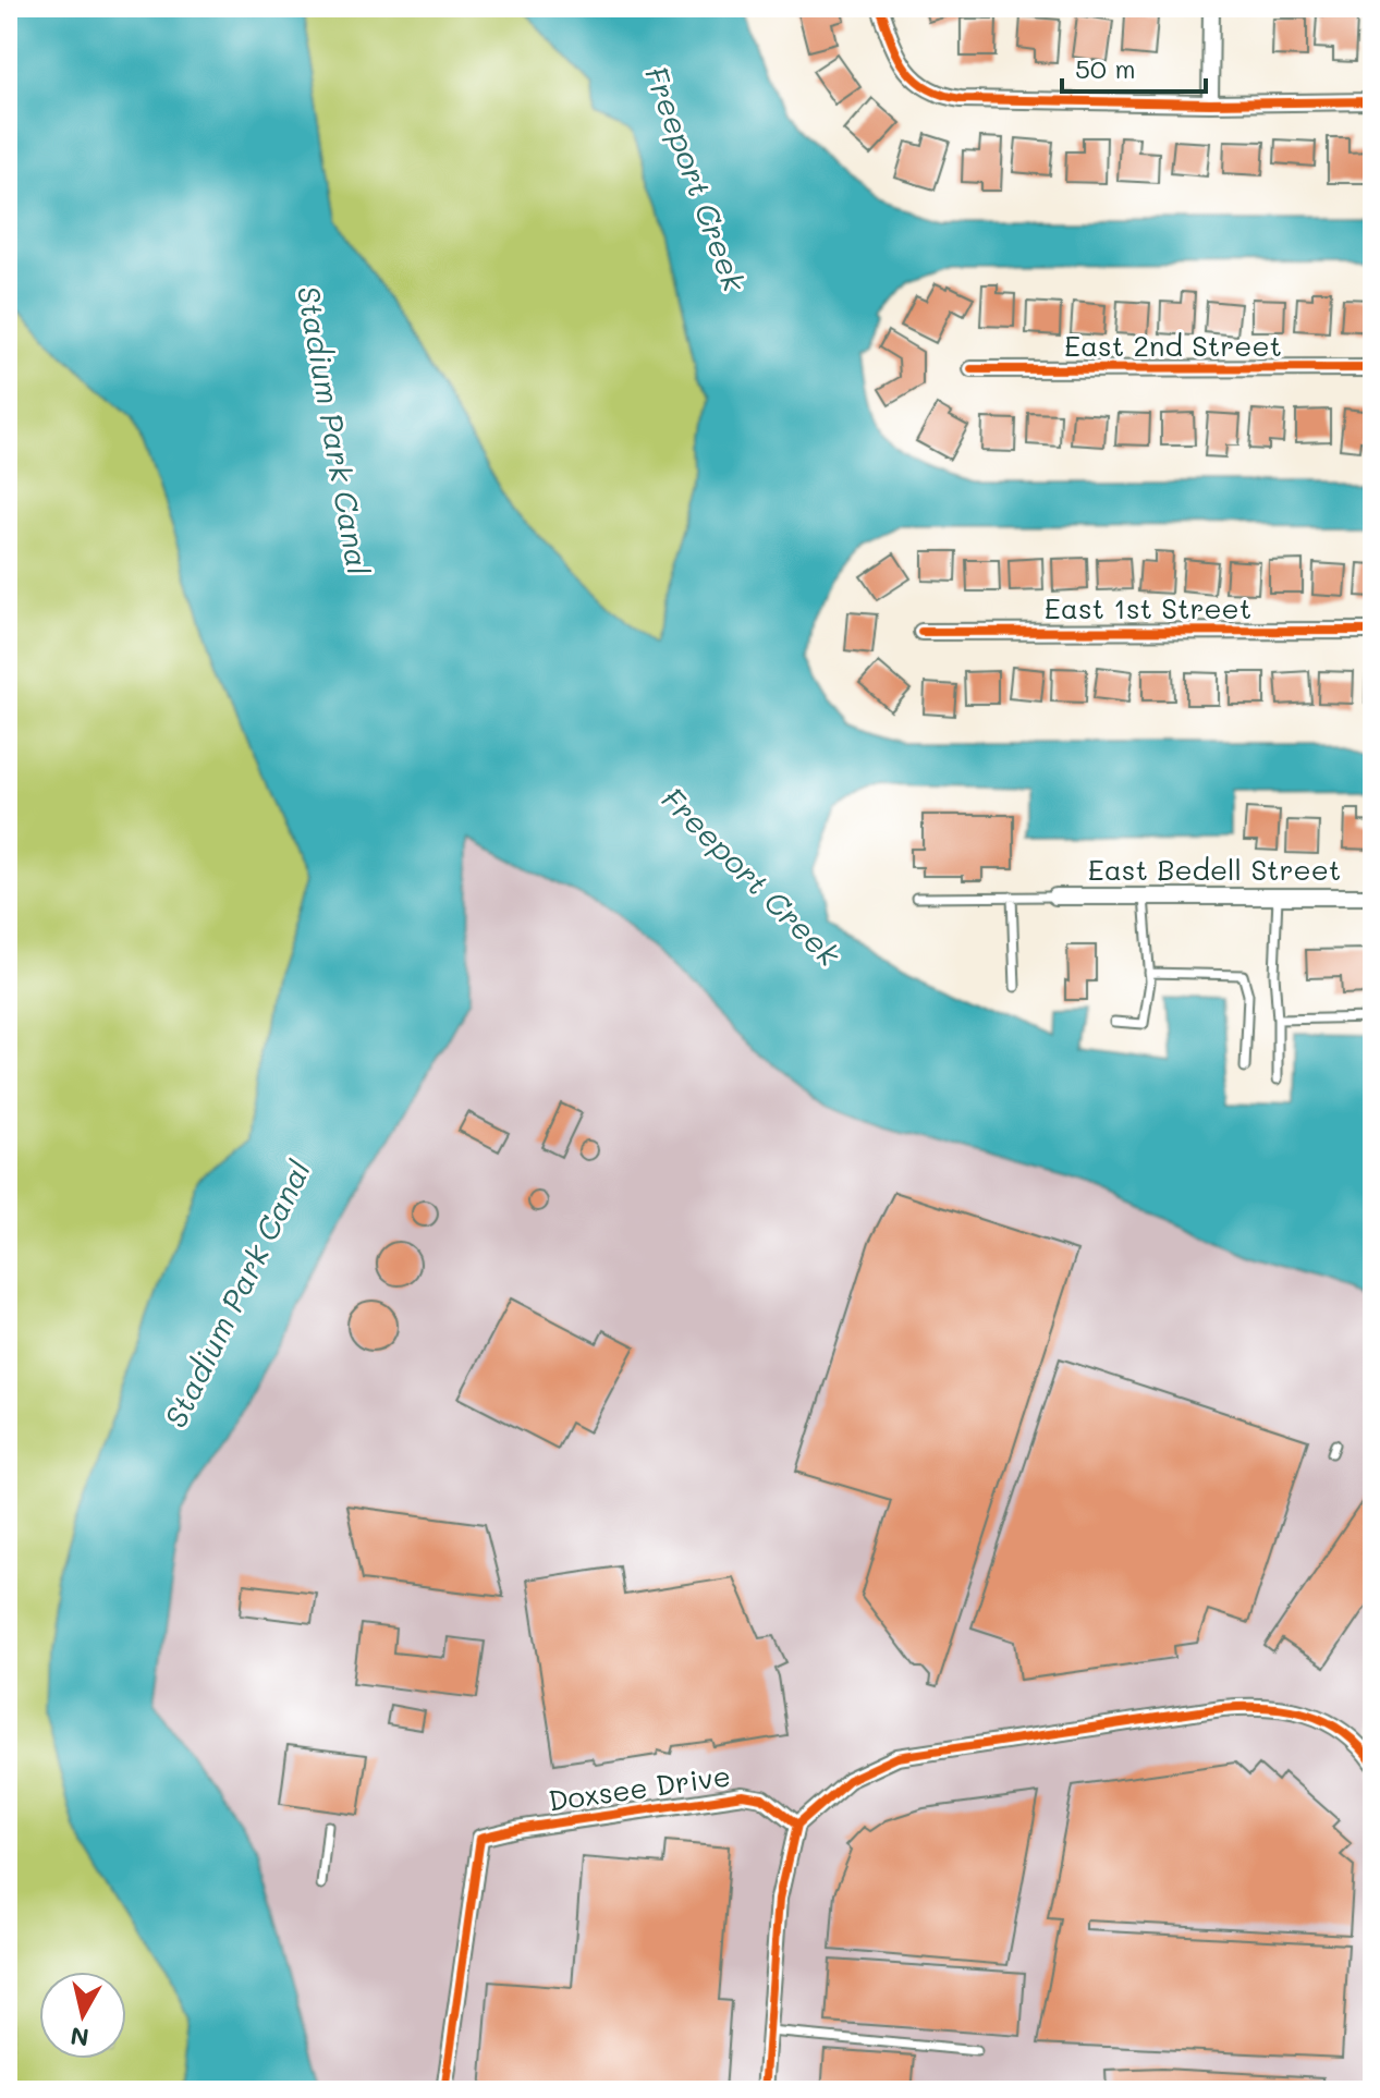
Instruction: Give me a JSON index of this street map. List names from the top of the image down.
{
  "streets": {
    "street": [
      "East 2nd Street",
      "East 1st Street",
      "East Bedell Street",
      "Doxsee Drive"
    ]
  },
  "water": ["Freeport Creek", "Stadium Park Canal"],
  "scale_bar": "50 m",
  "north": "bottom"
}
